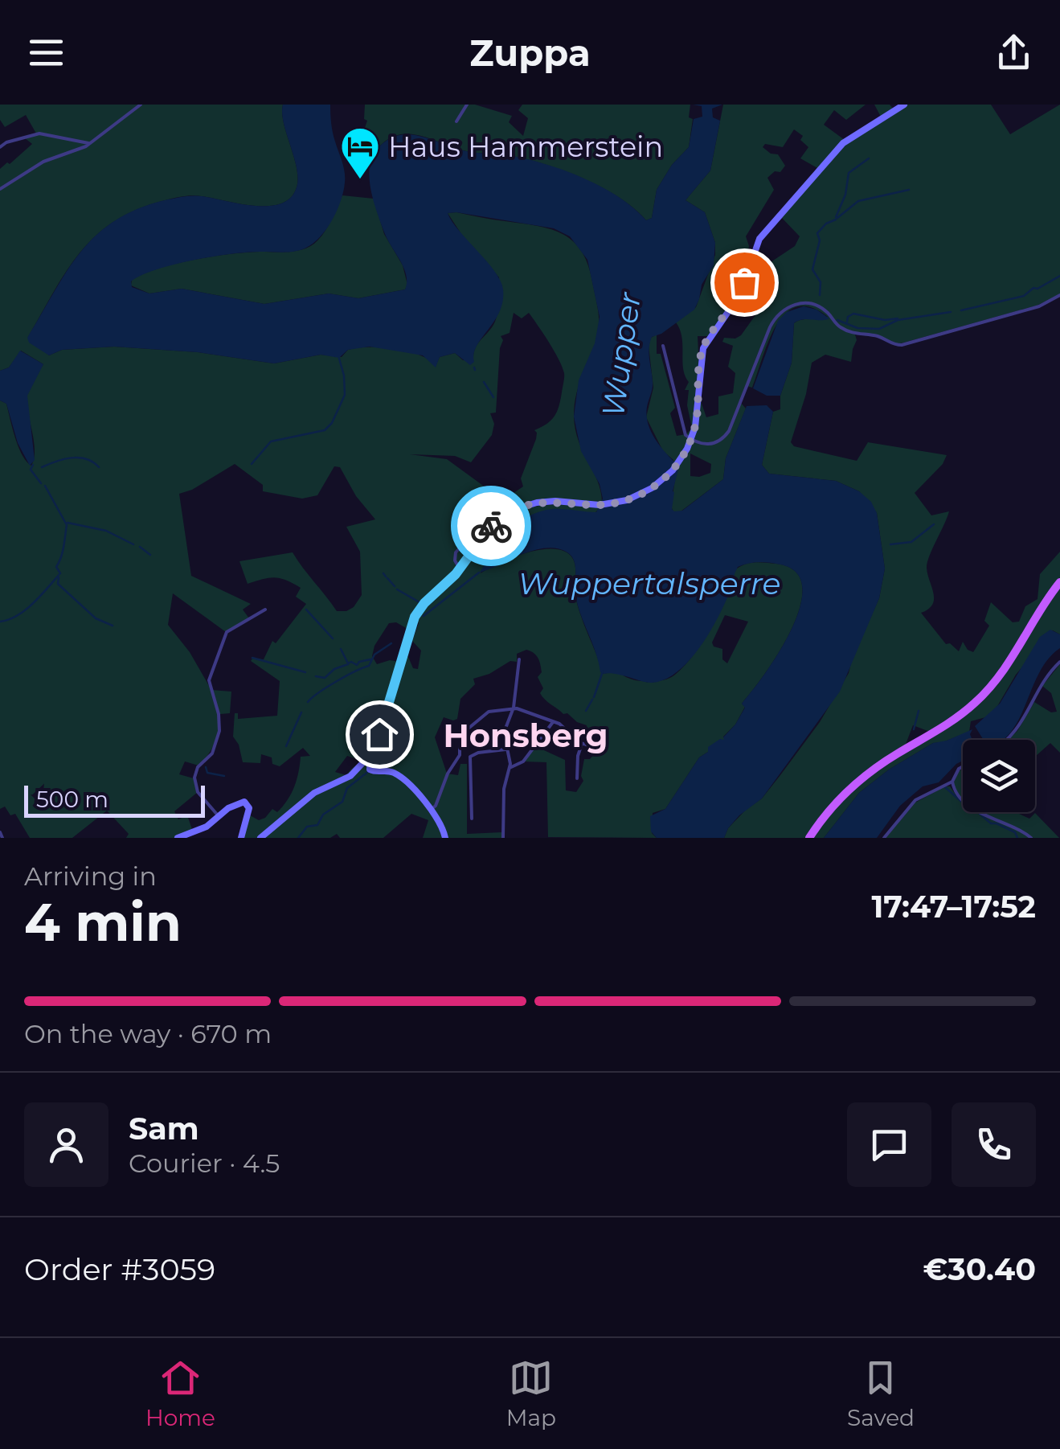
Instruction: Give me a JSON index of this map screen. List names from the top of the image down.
{
  "districts": ["Honsberg"],
  "water": ["Wupper", "Wuppertalsperre"],
  "places": {
    "hotel": ["Haus Hammerstein"]
  },
  "scale_bar": "500 m",
  "page": {
    "header": "Zuppa",
    "scale": "500 m",
    "heading": ["4 min", "Arriving in", "17:47–17:52"],
    "panel": [
      "Sam",
      "Courier · 4.5",
      "Order #3059",
      "€30.40"
    ],
    "bar": "On the way · 670 m",
    "tabs": ["Home", "Map", "Saved"]
  }
}
